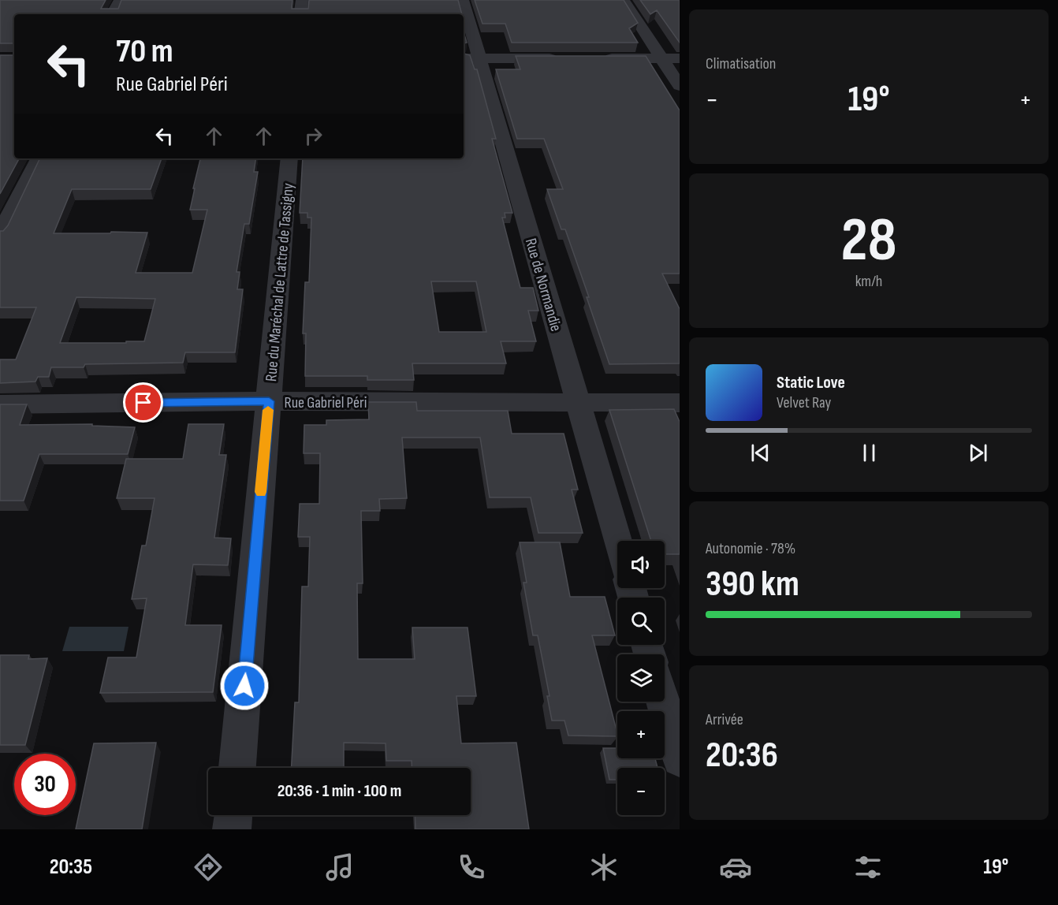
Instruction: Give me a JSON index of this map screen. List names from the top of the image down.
{
  "streets": {
    "street": ["Rue du Maréchal de Lattre de Tassigny", "Rue de Normandie", "Rue Gabriel Péri"]
  },
  "crossings": [
    ["Rue du Maréchal de Lattre de Tassigny", "Rue Gabriel Péri"],
    ["Rue de Normandie", "Rue Gabriel Péri"]
  ],
  "page": {
    "tile": [
      "Climatisation",
      ["28", "km/h"],
      ["Autonomie · 78%", "390 km"],
      ["Arrivée", "20:36"]
    ],
    "turn": ["70 m", "Rue Gabriel Péri"],
    "heat": ["−", "19°", "+"],
    "song": ["Static Love", "Velvet Ray"],
    "map_buttons": ["+", "−"],
    "limit": "30",
    "trip": "20:36 · 1 min · 100 m",
    "tabs": ["20:35", "19°"]
  }
}
